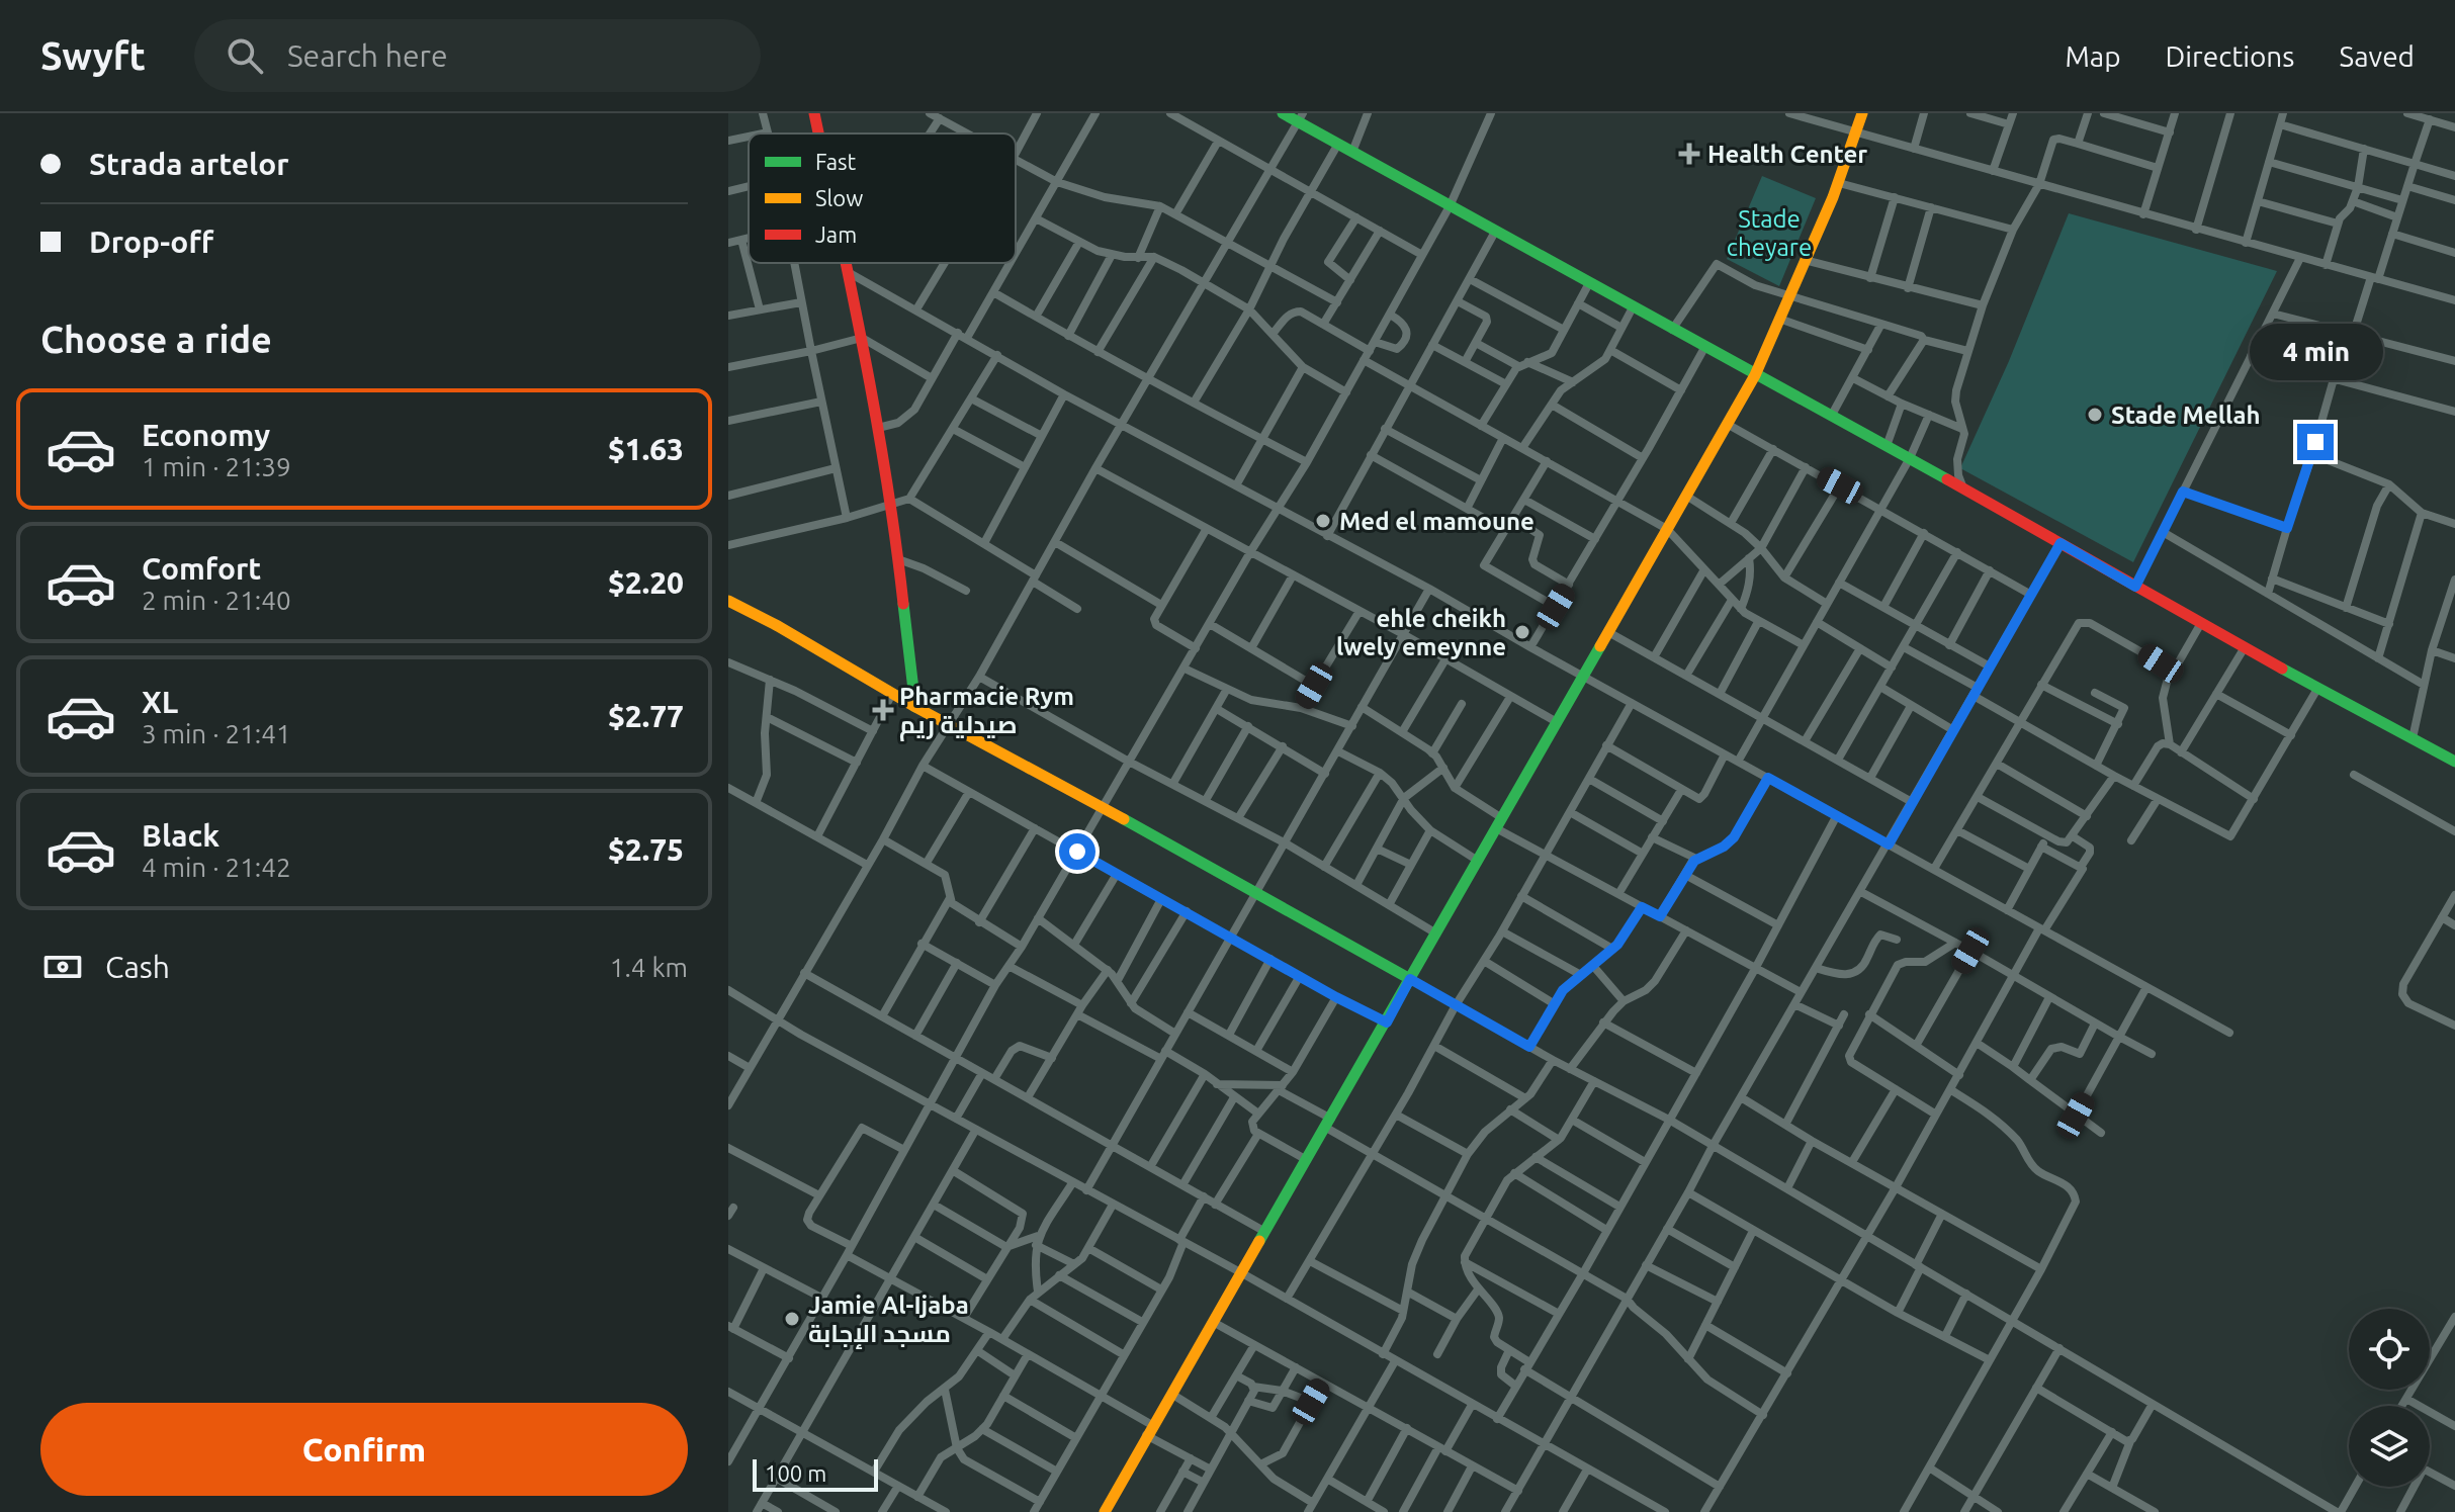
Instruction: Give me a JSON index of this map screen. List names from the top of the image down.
{
  "parks": ["Stade cheyare"],
  "places": {
    "health": ["Health Center", "Pharmacie Rym صيدلية ريم"],
    "other": [
      "Stade Mellah",
      "Med el mamoune",
      "ehle cheikh lwely emeynne",
      "Jamie Al-Ijaba مسجد الإجابة"
    ]
  },
  "legend": ["Fast", "Slow", "Jam"],
  "scale_bar": "100 m",
  "page": {
    "header": "Swyft",
    "search": "Search here",
    "nav": ["Map", "Directions", "Saved"],
    "banner": ["Strada artelor", "Drop-off"],
    "heading": "Choose a ride",
    "bubble": "4 min",
    "list": [
      {
        "name": "Economy",
        "note": "1 min · 21:39",
        "value": "$1.63"
      },
      {
        "name": "Comfort",
        "note": "2 min · 21:40",
        "value": "$2.20"
      },
      {
        "name": "XL",
        "note": "3 min · 21:41",
        "value": "$2.77"
      },
      {
        "name": "Black",
        "note": "4 min · 21:42",
        "value": "$2.75"
      }
    ],
    "pay": ["Cash", "1.4 km"],
    "buttons": "Confirm",
    "scale": "100 m"
  }
}
